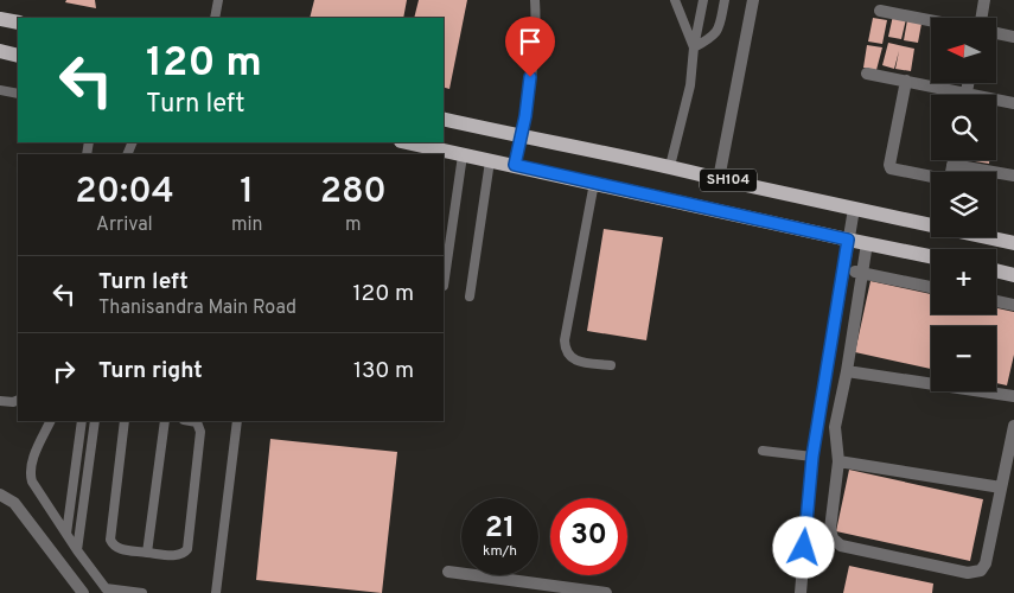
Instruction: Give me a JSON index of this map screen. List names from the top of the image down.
{
  "streets": {
    "main road": ["SH104"]
  },
  "north": "left",
  "page": {
    "map_buttons": ["+", "−"],
    "turn": ["120 m", "Turn left"],
    "eta": [
      "20:04",
      "Arrival",
      "1",
      "min",
      "280",
      "m"
    ],
    "list": [
      {
        "name": "Turn left",
        "note": "Thanisandra Main Road",
        "value": "120 m"
      },
      {
        "name": "Turn right",
        "value": "130 m"
      }
    ],
    "speed": "21 km/h",
    "limit": "30"
  }
}
